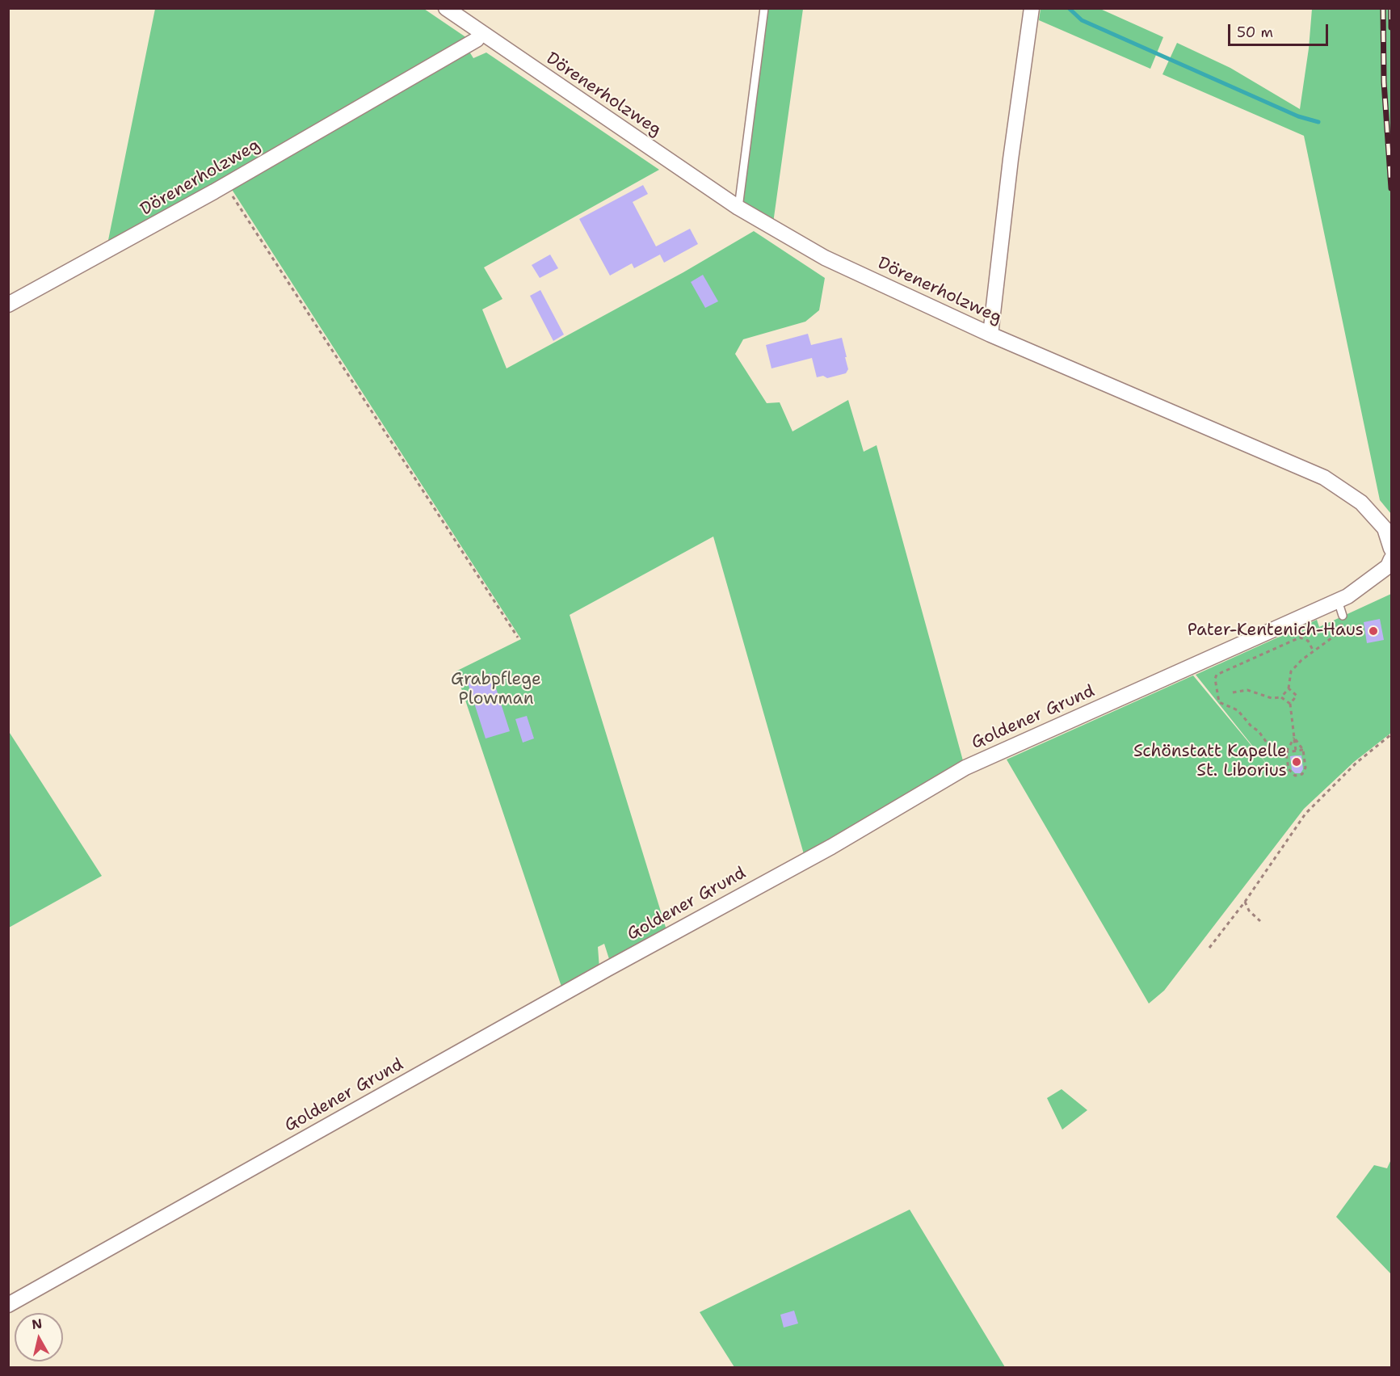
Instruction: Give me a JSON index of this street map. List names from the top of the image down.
{
  "streets": {
    "street": ["Dörenerholzweg", "Goldener Grund"]
  },
  "parks": ["Grabpflege Plowman"],
  "places": ["Pater-Kentenich-Haus", "Schönstatt Kapelle St. Liborius"],
  "scale_bar": "50 m",
  "north": "top"
}
